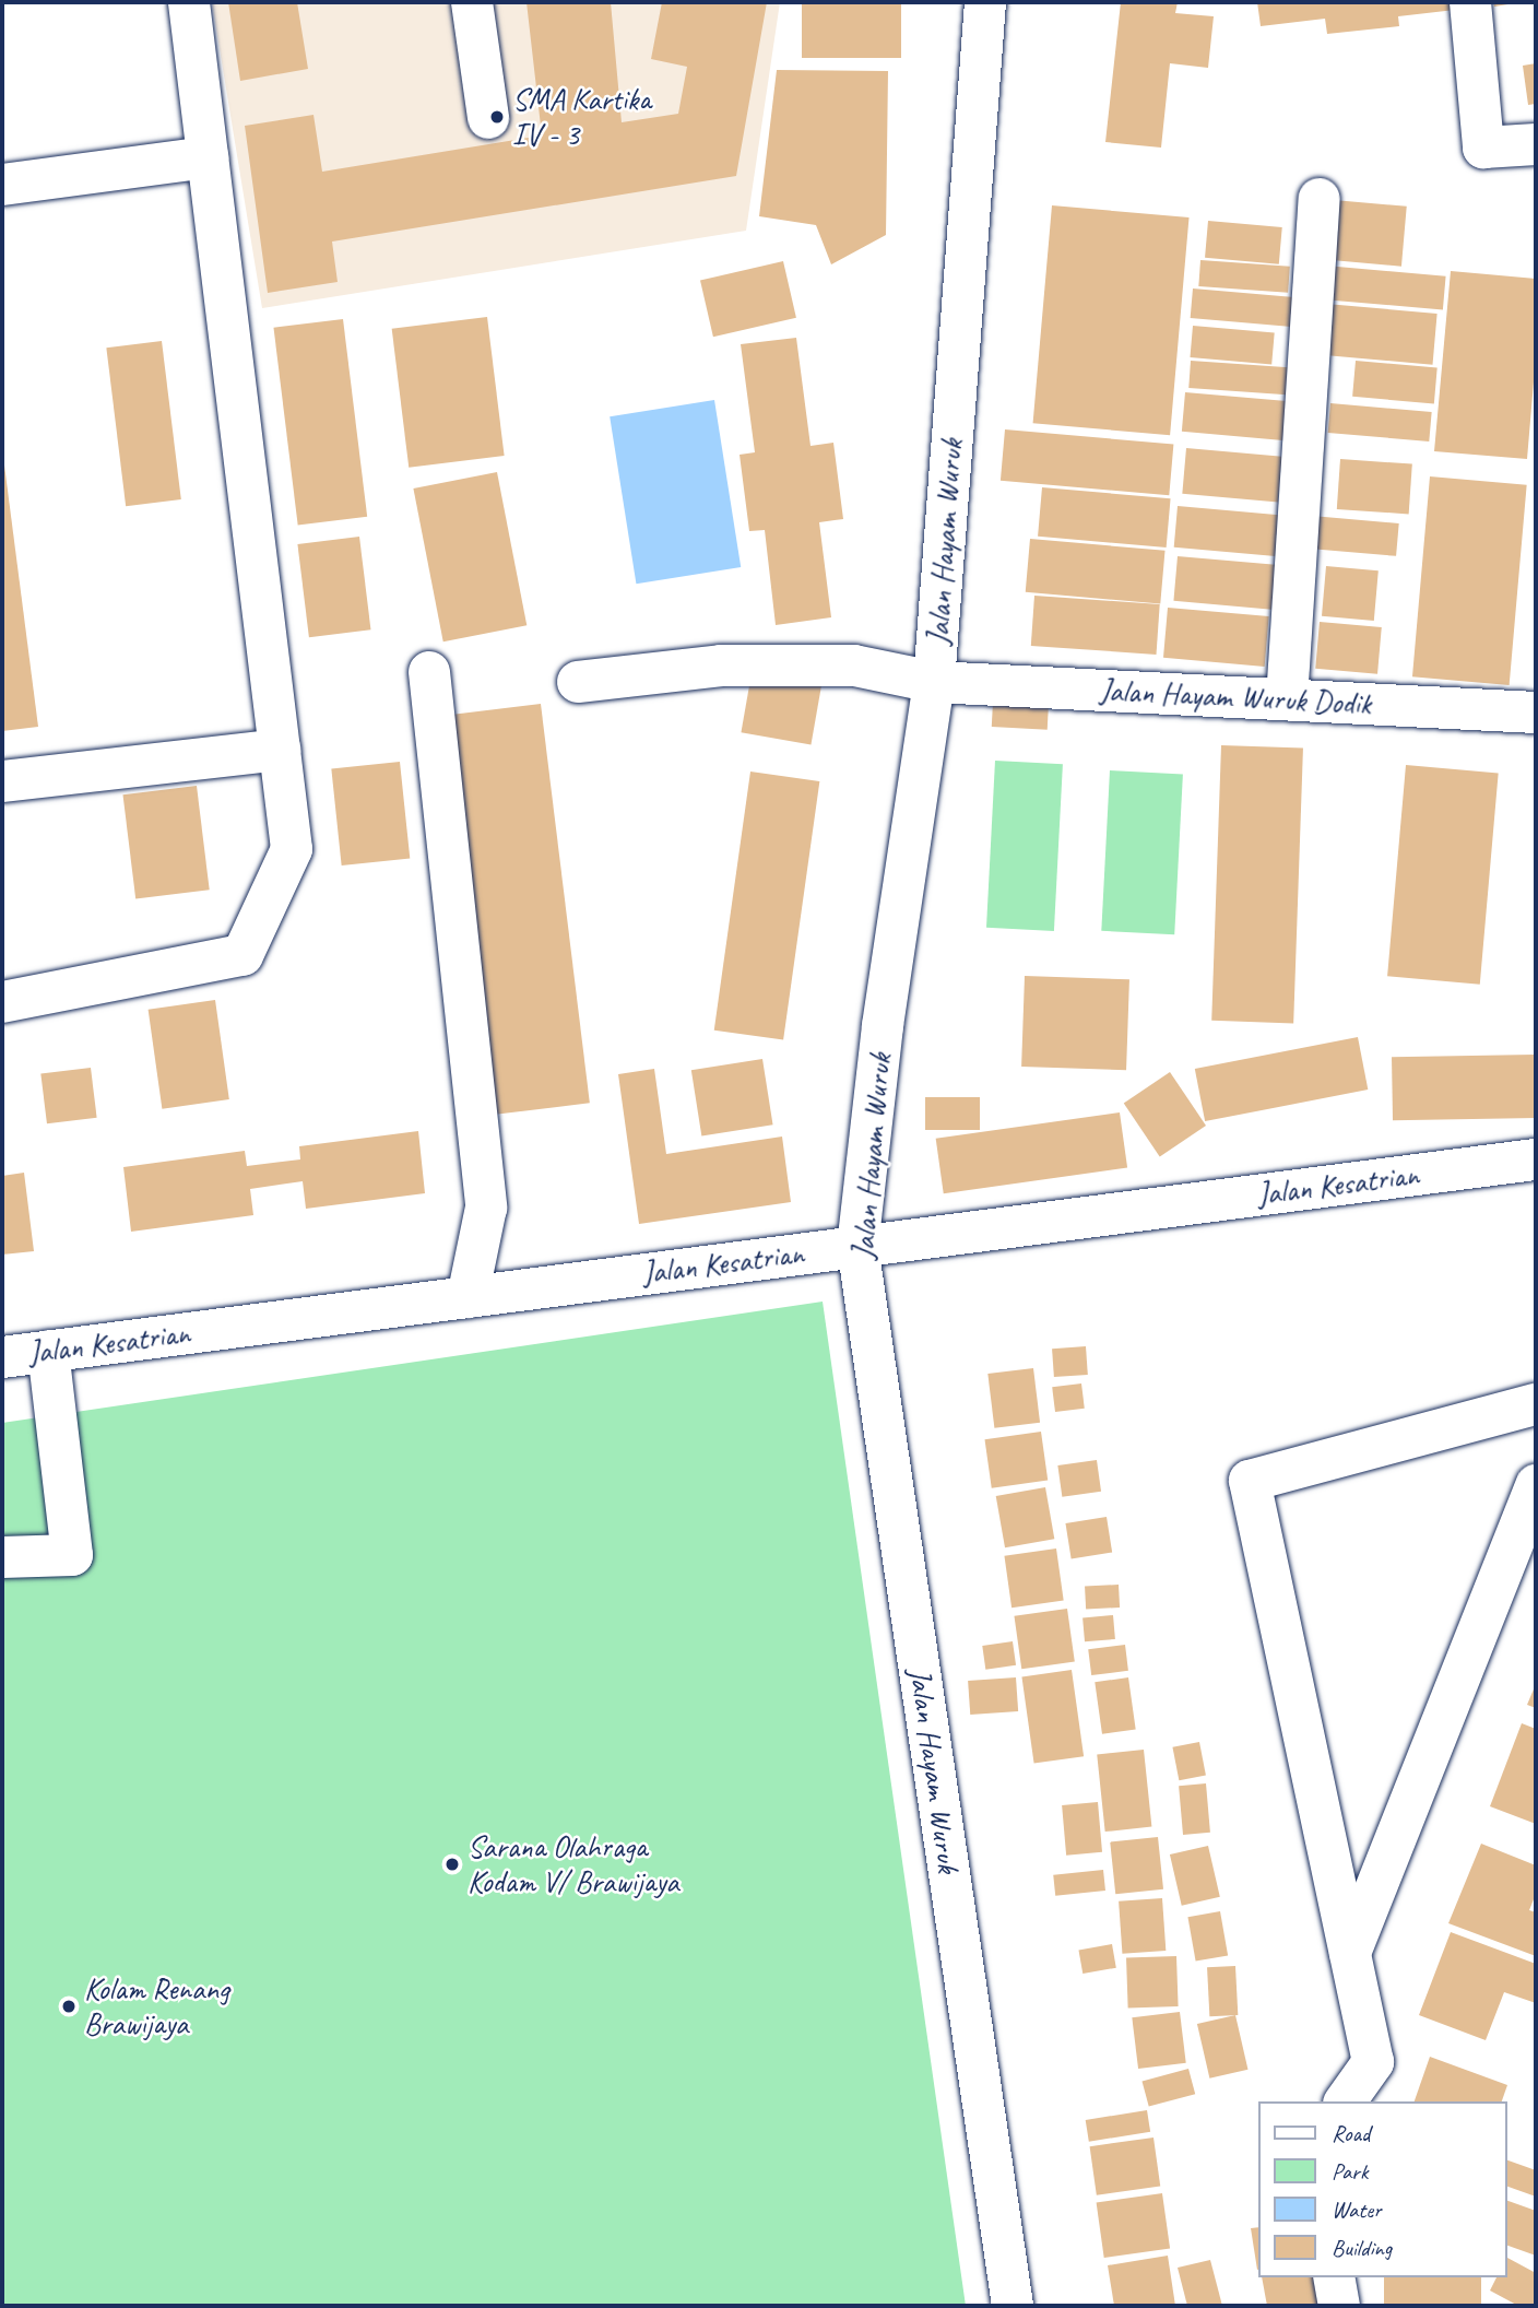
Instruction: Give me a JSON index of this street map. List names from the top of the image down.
{
  "streets": {
    "street": ["Jalan Hayam Wuruk", "Jalan Hayam Wuruk Dodik", "Jalan Kesatrian"]
  },
  "crossings": [
    ["Jalan Hayam Wuruk", "Jalan Hayam Wuruk Dodik"],
    ["Jalan Hayam Wuruk", "Jalan Kesatrian"]
  ],
  "places": ["SMA Kartika IV - 3", "Sarana Olahraga Kodam V/ Brawijaya", "Kolam Renang Brawijaya"],
  "legend": [
    "Road",
    "Park",
    "Water",
    "Building"
  ]
}
